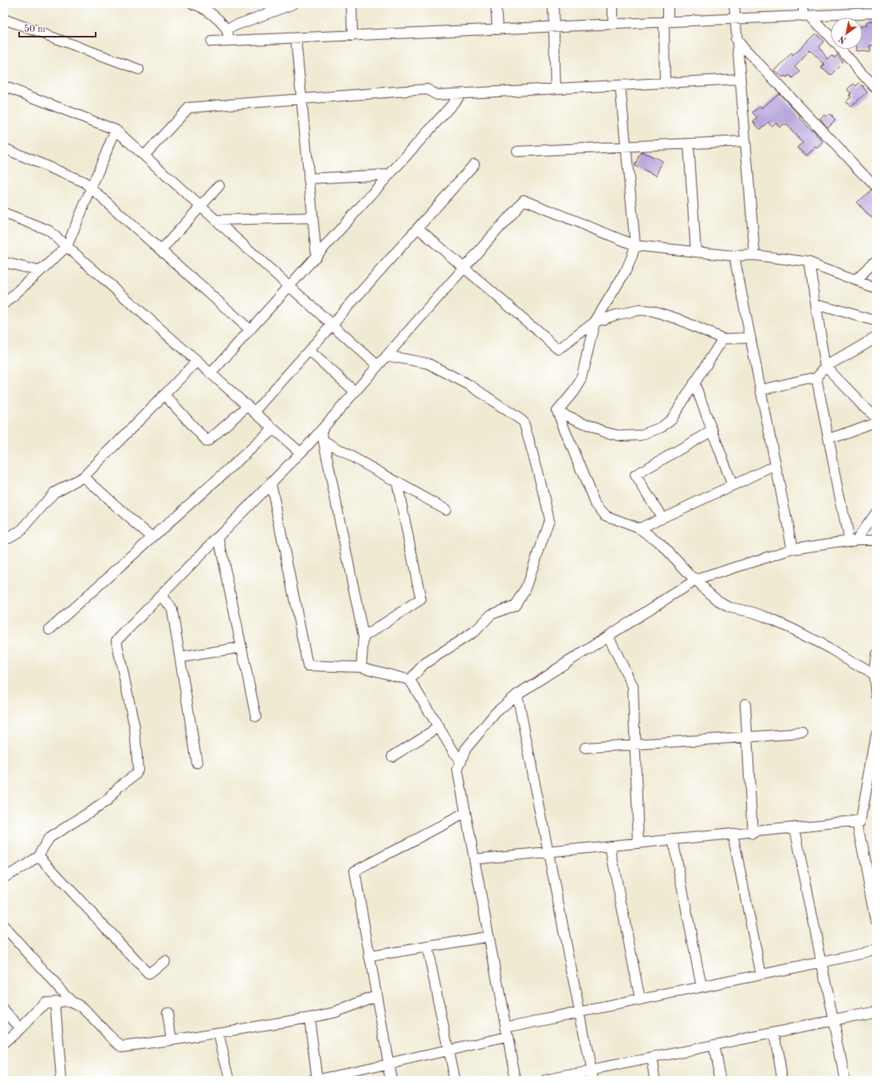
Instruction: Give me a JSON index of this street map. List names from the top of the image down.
{
  "scale_bar": "50 m",
  "north": "bottom left"
}
